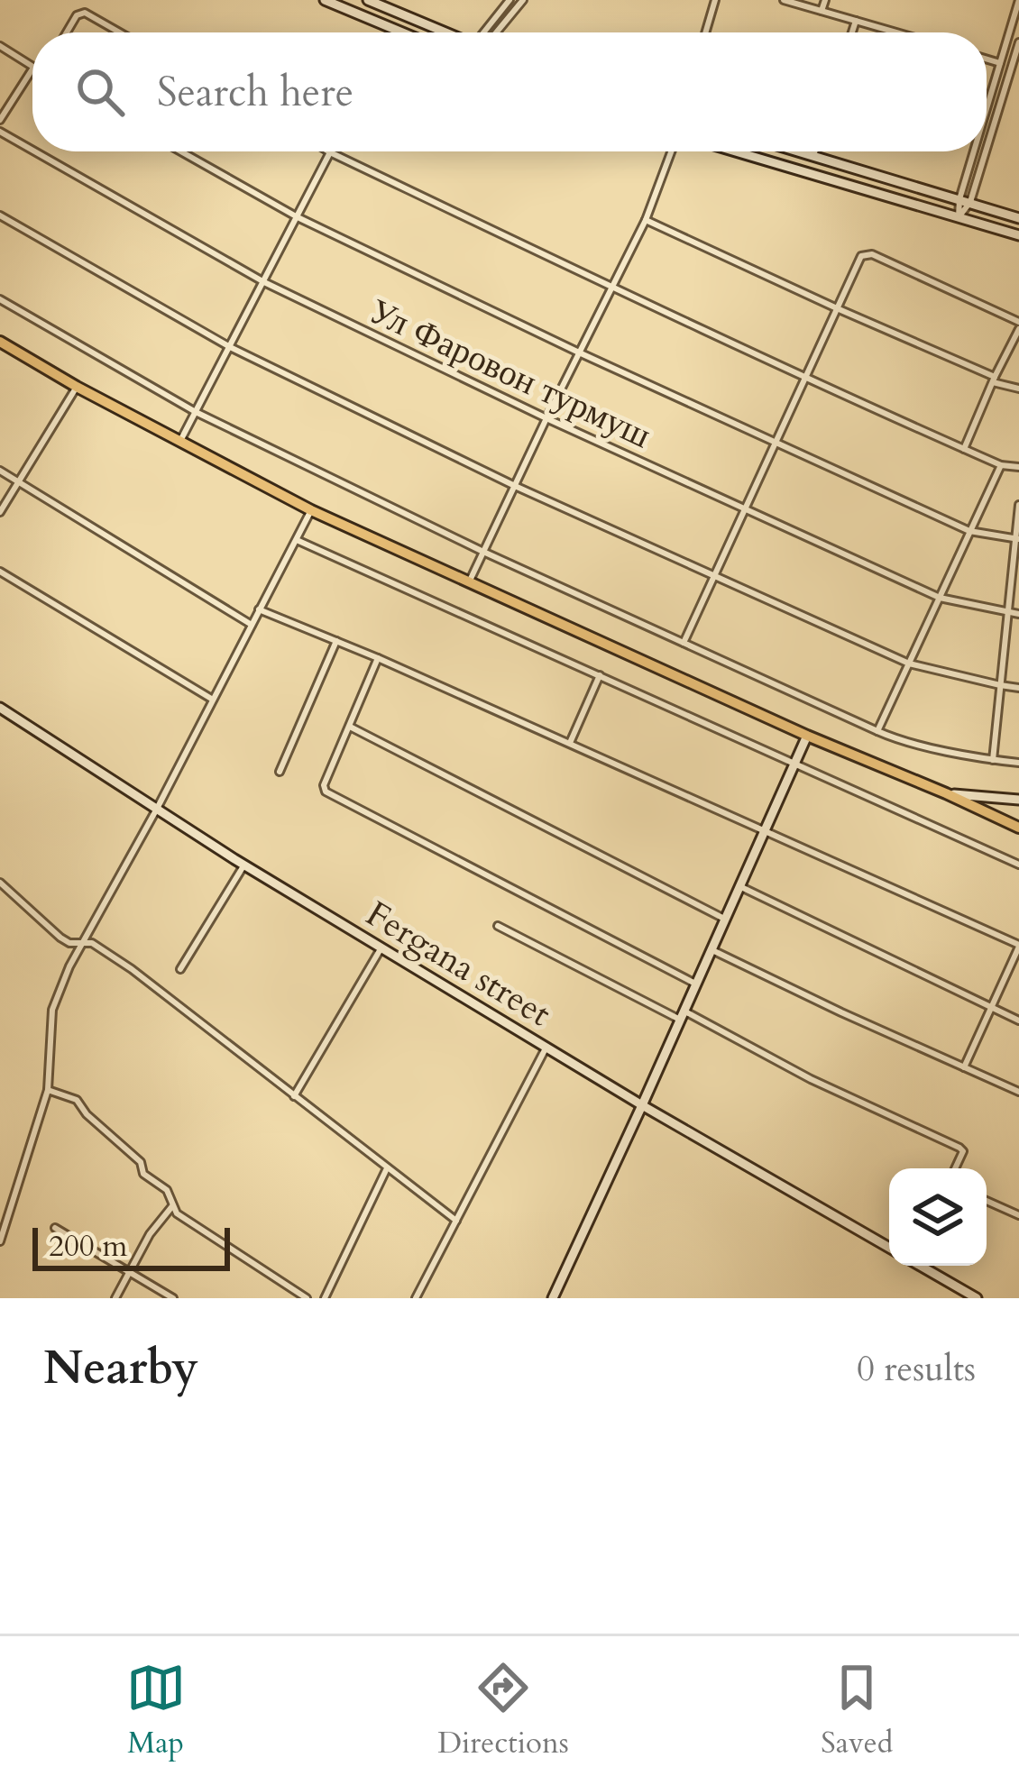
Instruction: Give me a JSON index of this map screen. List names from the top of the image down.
{
  "streets": {
    "street": ["Ул Фаровон турмуш", "Fergana street"]
  },
  "scale_bar": "200 m",
  "page": {
    "search": "Search here",
    "scale": "200 m",
    "heading": ["Nearby", "0 results"],
    "nav": ["Map", "Directions", "Saved"]
  }
}
